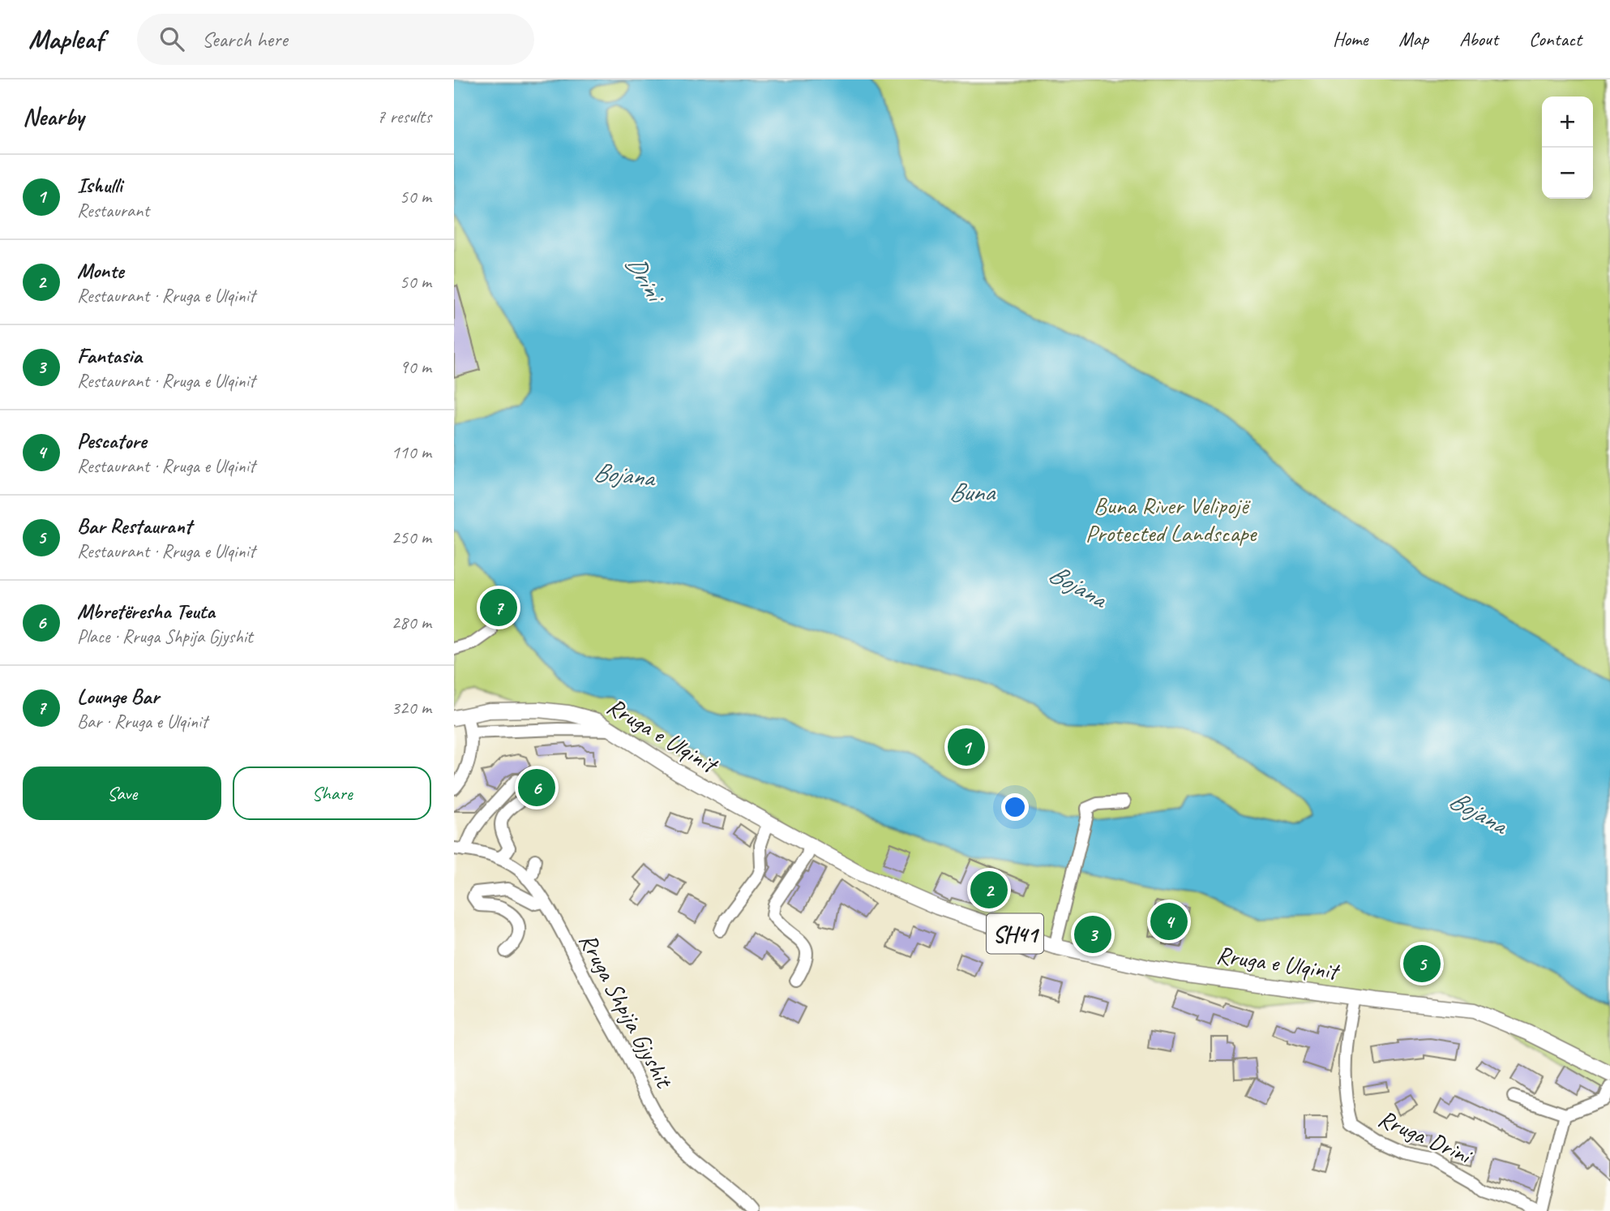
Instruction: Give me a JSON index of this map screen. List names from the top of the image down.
{
  "streets": {
    "main road": ["Rruga e Ulqinit", "SH41"],
    "street": ["Rruga Shpija Gjyshit", "Rruga Drini"]
  },
  "crossings": [
    ["Rruga e Ulqinit", "Rruga Drini"]
  ],
  "water": ["Drini", "Bojana", "Buna"],
  "parks": ["Buna River Velipojë Protected Landscape"],
  "page": {
    "header": "Mapleaf",
    "search": "Search here",
    "nav": [
      "Home",
      "Map",
      "About",
      "Contact"
    ],
    "heading": ["Nearby", "7 results"],
    "map_buttons": ["+", "−"],
    "list": [
      {
        "mark": "1",
        "name": "Ishulli",
        "note": "Restaurant",
        "value": "50 m"
      },
      {
        "mark": "2",
        "name": "Monte",
        "note": "Restaurant · Rruga e Ulqinit",
        "value": "50 m"
      },
      {
        "mark": "3",
        "name": "Fantasia",
        "note": "Restaurant · Rruga e Ulqinit",
        "value": "90 m"
      },
      {
        "mark": "4",
        "name": "Pescatore",
        "note": "Restaurant · Rruga e Ulqinit",
        "value": "110 m"
      },
      {
        "mark": "5",
        "name": "Bar Restaurant",
        "note": "Restaurant · Rruga e Ulqinit",
        "value": "250 m"
      },
      {
        "mark": "6",
        "name": "Mbretëresha Teuta",
        "note": "Place · Rruga Shpija Gjyshit",
        "value": "280 m"
      },
      {
        "mark": "7",
        "name": "Lounge Bar",
        "note": "Bar · Rruga e Ulqinit",
        "value": "320 m"
      }
    ],
    "pins": [
      "7",
      "1",
      "6",
      "2",
      "4",
      "3",
      "5"
    ],
    "buttons": ["Save", "Share"]
  }
}
